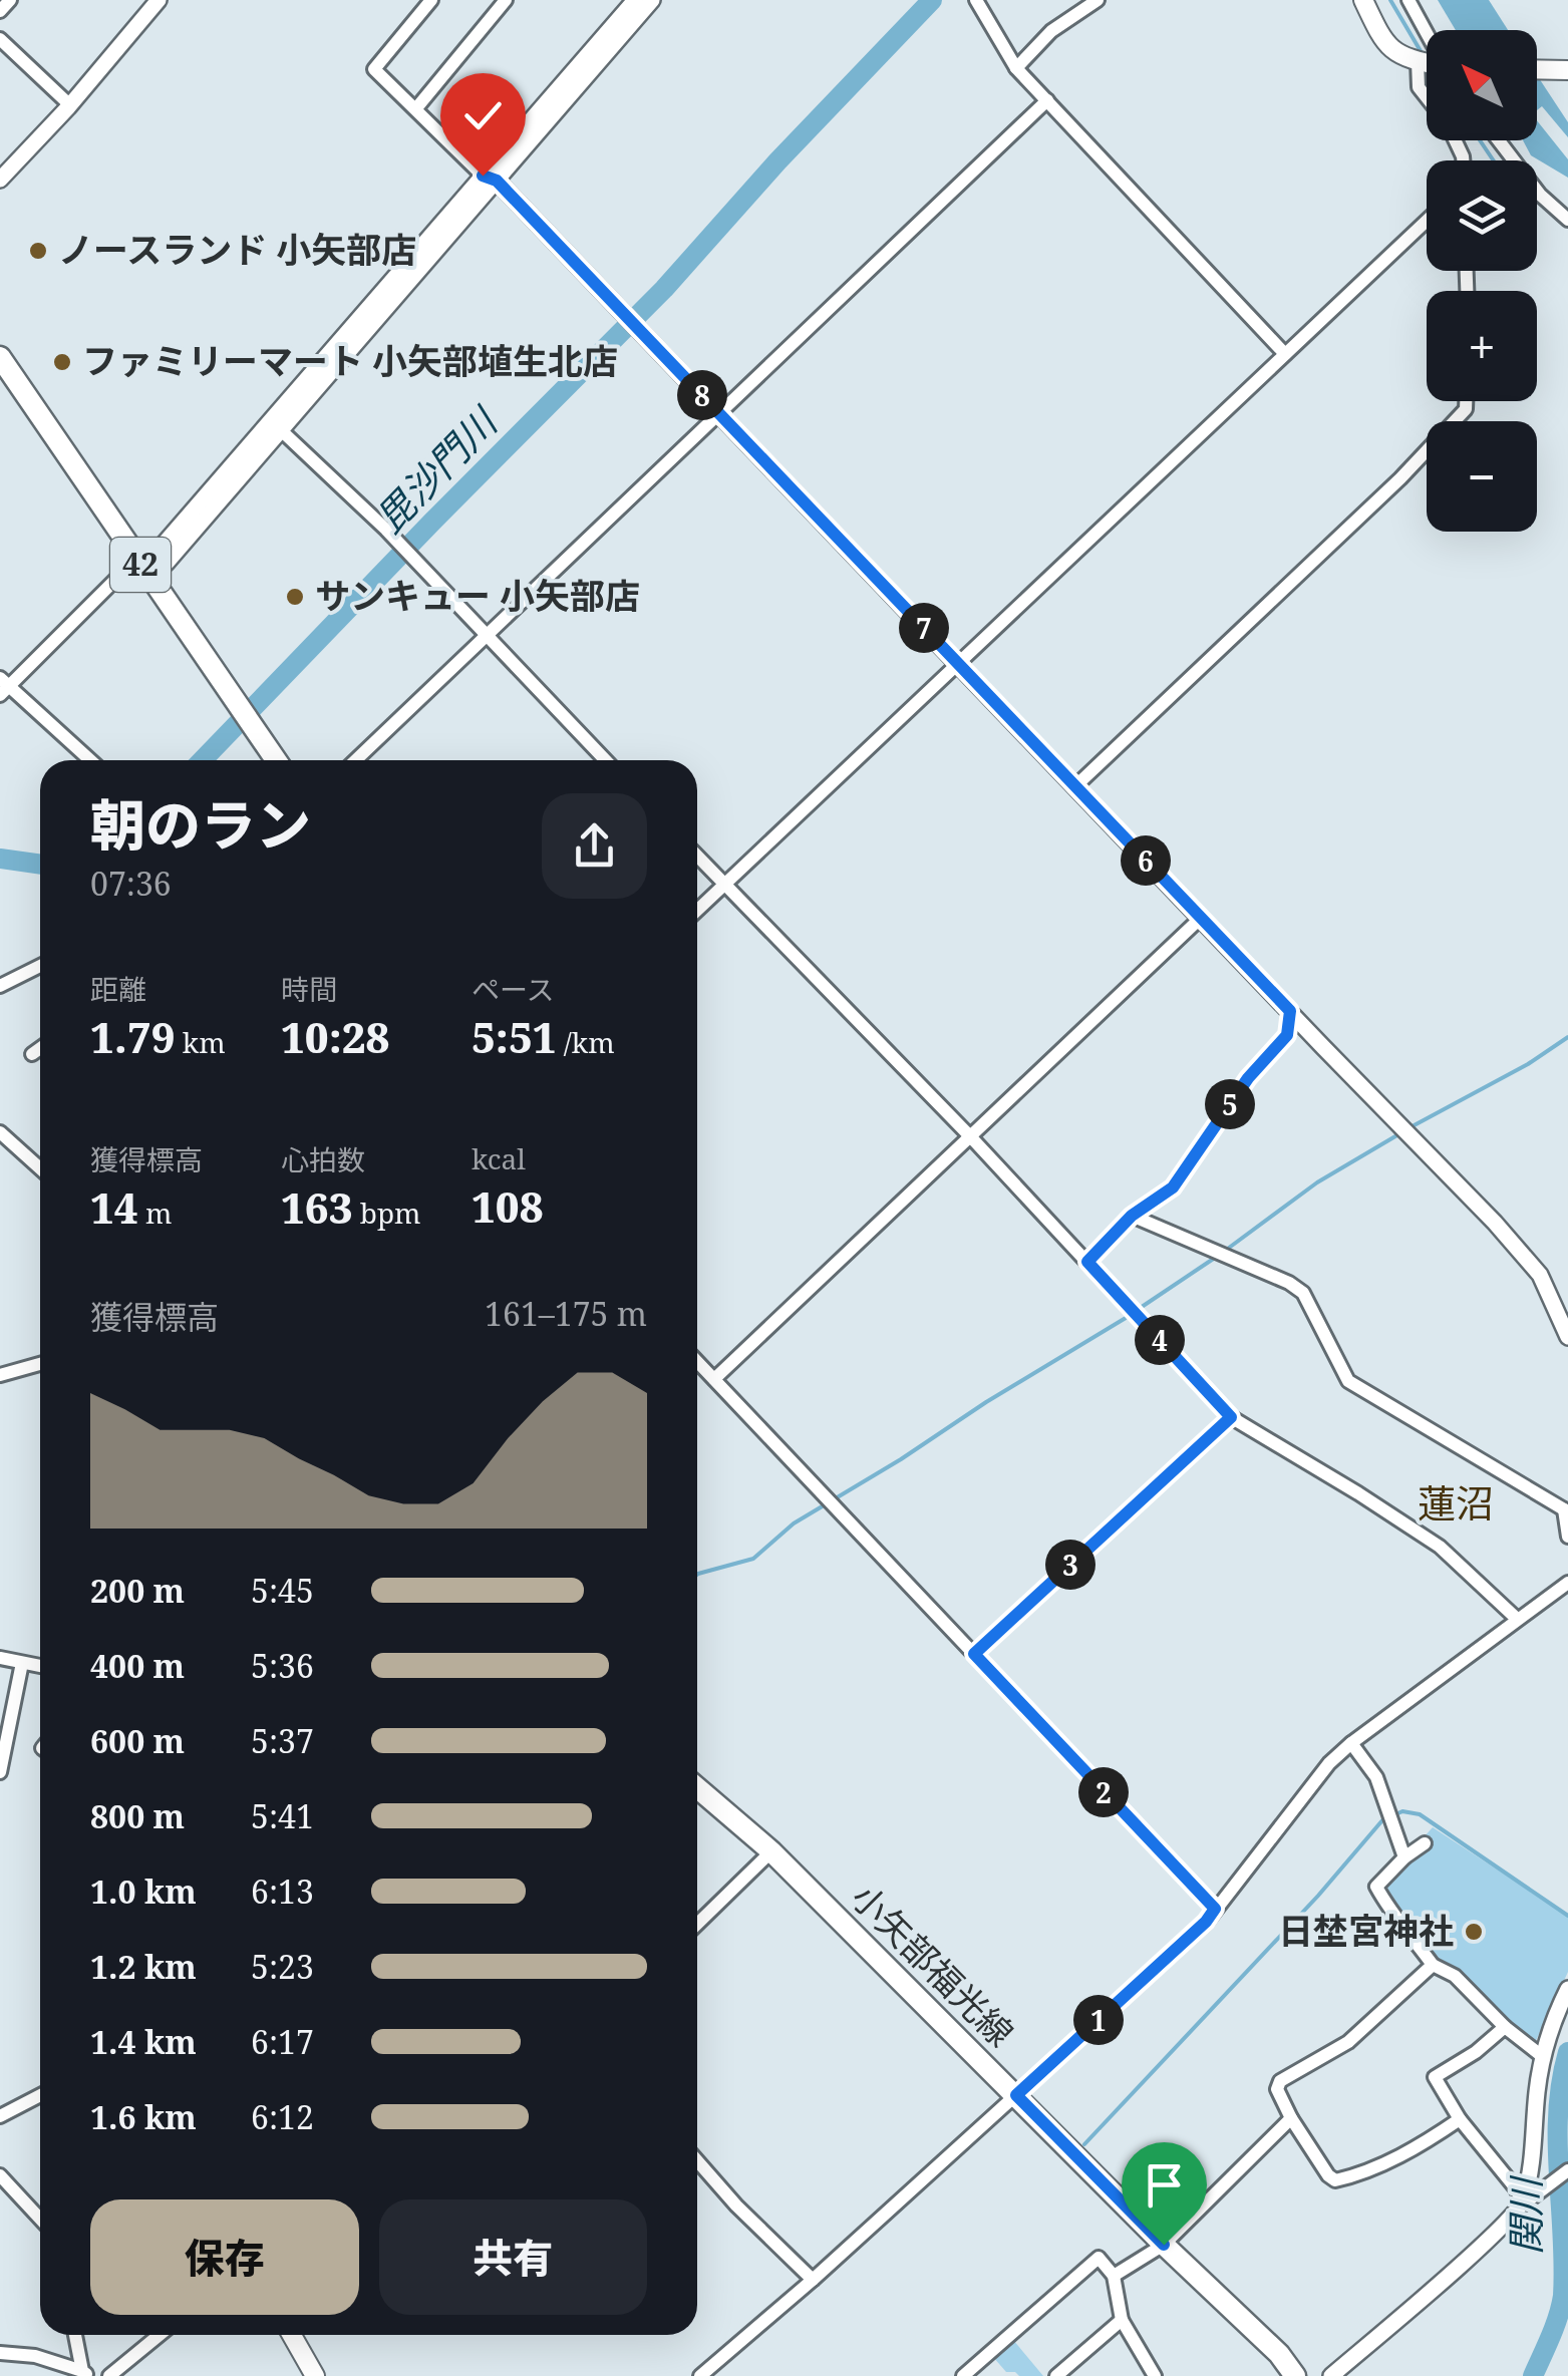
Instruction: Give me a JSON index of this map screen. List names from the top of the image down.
{
  "streets": {
    "main road": ["42", "小矢部福光線"]
  },
  "districts": ["蓮沼"],
  "water": ["毘沙門川", "関川"],
  "places": [
    "ノースランド 小矢部店",
    "ファミリーマート 小矢部埴生北店",
    "サンキュー 小矢部店",
    "日埜宮神社"
  ],
  "north": "top left",
  "page": {
    "map_buttons": ["+", "−"],
    "pins": [
      "8",
      "7",
      "6",
      "5",
      "4",
      "3",
      "2",
      "1"
    ],
    "heading": ["朝のラン", "07:36"],
    "stats": [
      ["距離", "1.79 km"],
      ["時間", "10:28"],
      ["ペース", "5:51 /km"],
      ["獲得標高", "14 m"],
      ["心拍数", "163 bpm"],
      ["kcal", "108"]
    ],
    "chart": ["獲得標高", "161–175 m"],
    "list": [
      {
        "name": "200 m",
        "note": "5:45"
      },
      {
        "name": "400 m",
        "note": "5:36"
      },
      {
        "name": "600 m",
        "note": "5:37"
      },
      {
        "name": "800 m",
        "note": "5:41"
      },
      {
        "name": "1.0 km",
        "note": "6:13"
      },
      {
        "name": "1.2 km",
        "note": "5:23"
      },
      {
        "name": "1.4 km",
        "note": "6:17"
      },
      {
        "name": "1.6 km",
        "note": "6:12"
      }
    ],
    "buttons": ["保存", "共有"]
  }
}
